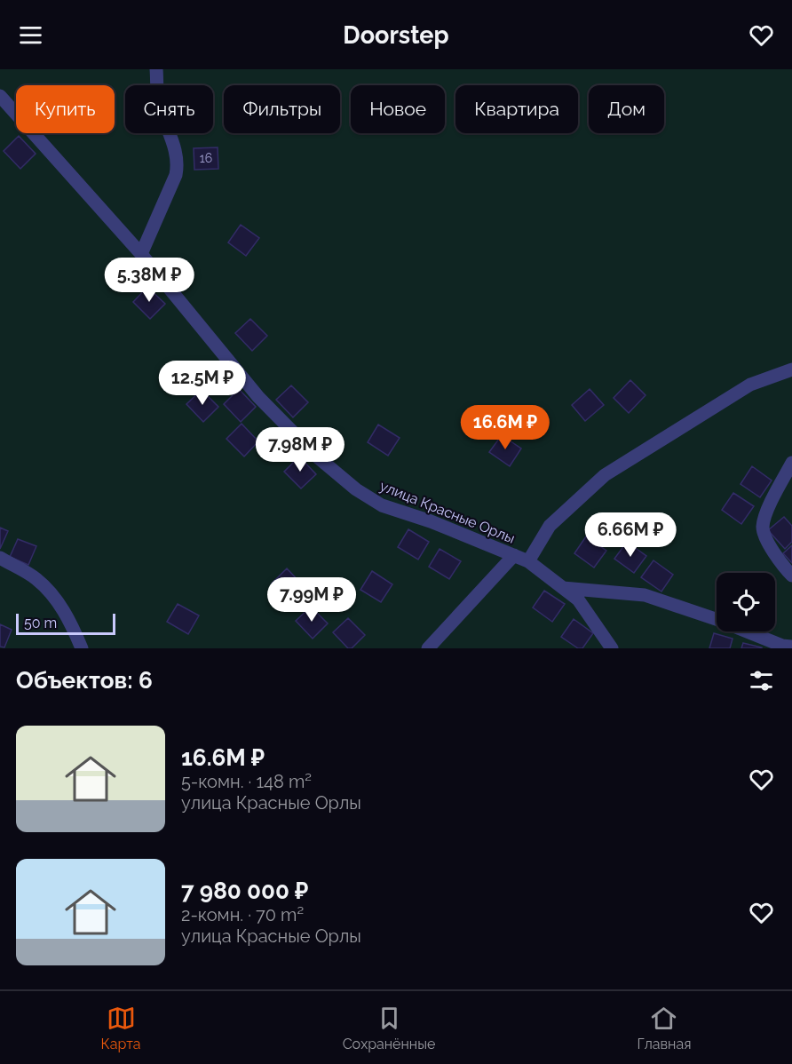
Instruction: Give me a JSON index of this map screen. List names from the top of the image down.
{
  "streets": {
    "street": ["улица Красные Орлы"]
  },
  "house_numbers": ["16"],
  "scale_bar": "50 m",
  "page": {
    "header": "Doorstep",
    "chip": [
      "Купить",
      "Снять",
      "Фильтры",
      "Новое",
      "Квартира",
      "Дом"
    ],
    "price": [
      "5.38M ₽",
      "12.5M ₽",
      "16.6M ₽",
      "7.98M ₽",
      "6.66M ₽",
      "7.99M ₽"
    ],
    "scale": "50 m",
    "heading": "Объектов: 6",
    "list": [
      {
        "name": "16.6M ₽",
        "note": "5-комн. · 148 m² · улица Красные Орлы"
      },
      {
        "name": "7 980 000 ₽",
        "note": "2-комн. · 70 m² · улица Красные Орлы"
      }
    ],
    "tabs": ["Карта", "Сохранённые", "Главная"]
  }
}
